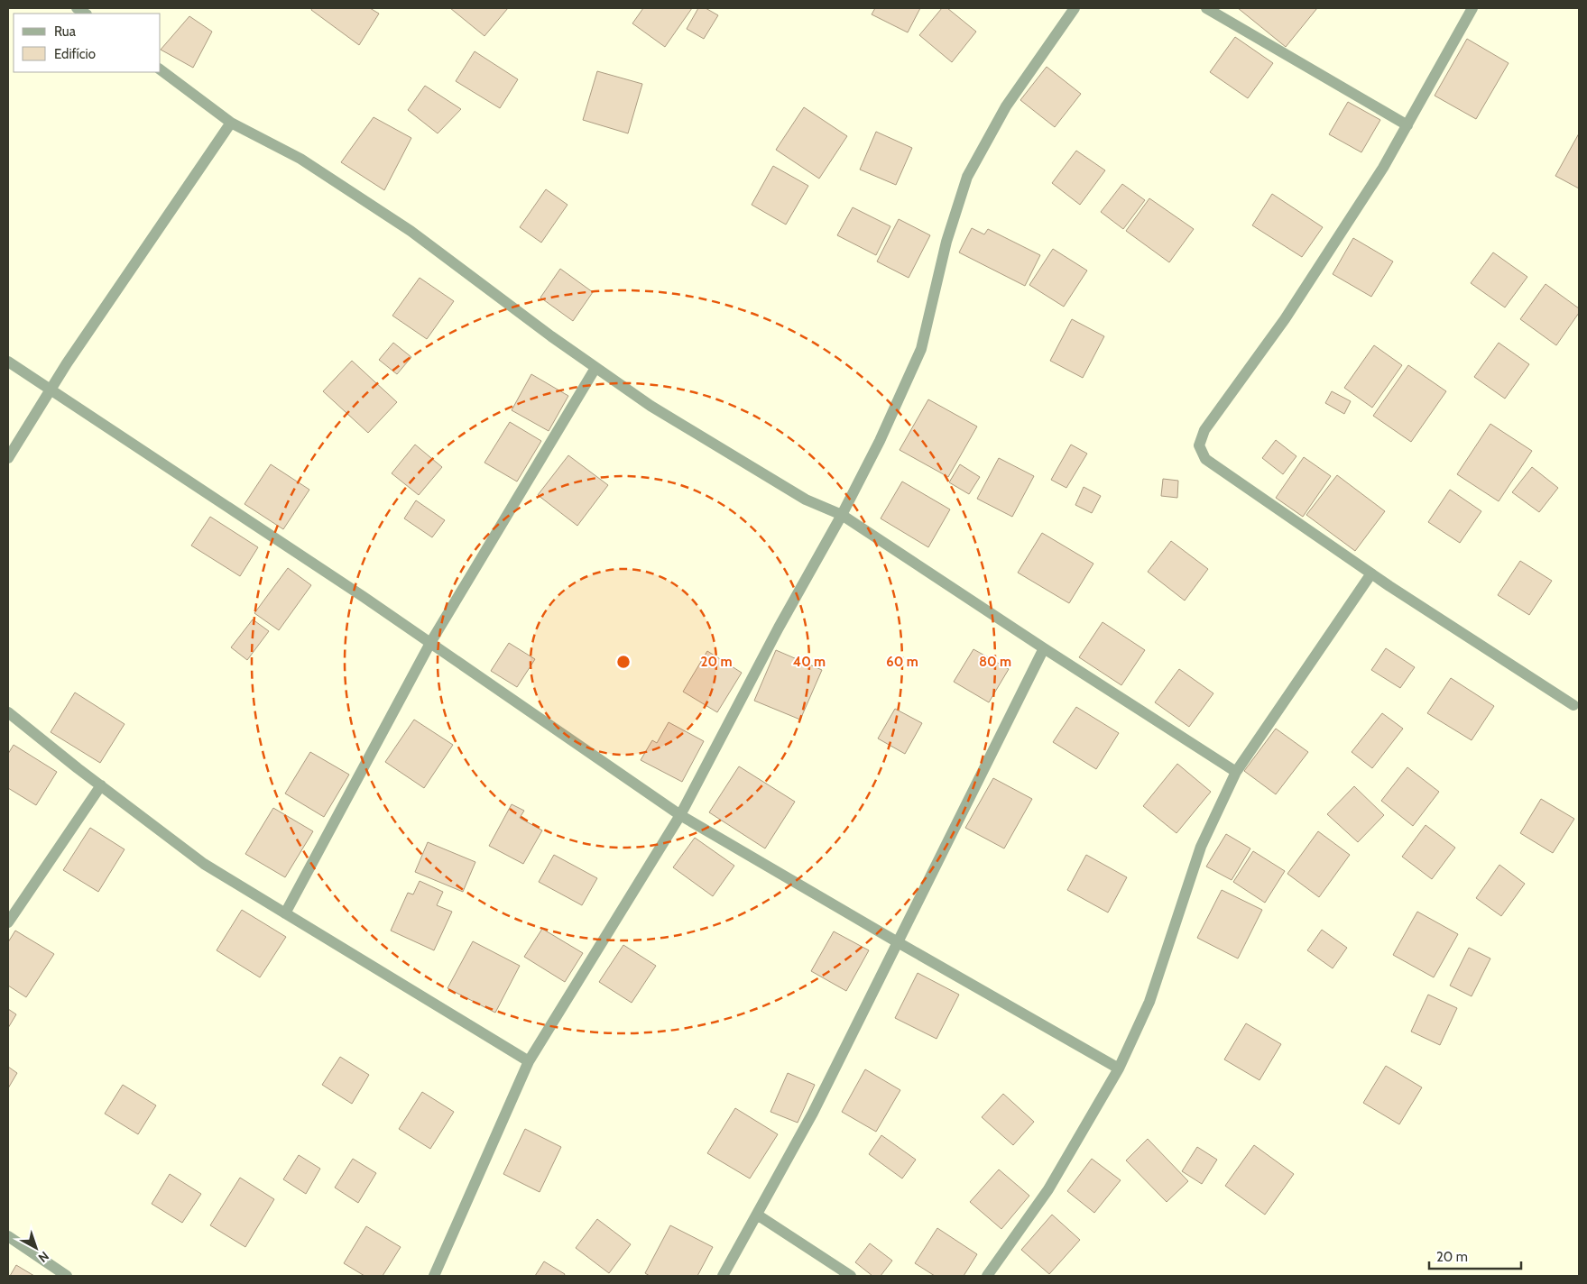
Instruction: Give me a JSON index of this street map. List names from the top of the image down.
{
  "legend": ["Rua", "Edifício"],
  "scale_bar": "20 m",
  "north": "bottom right",
  "rings": [
    "20 m",
    "40 m",
    "60 m",
    "80 m"
  ]
}
